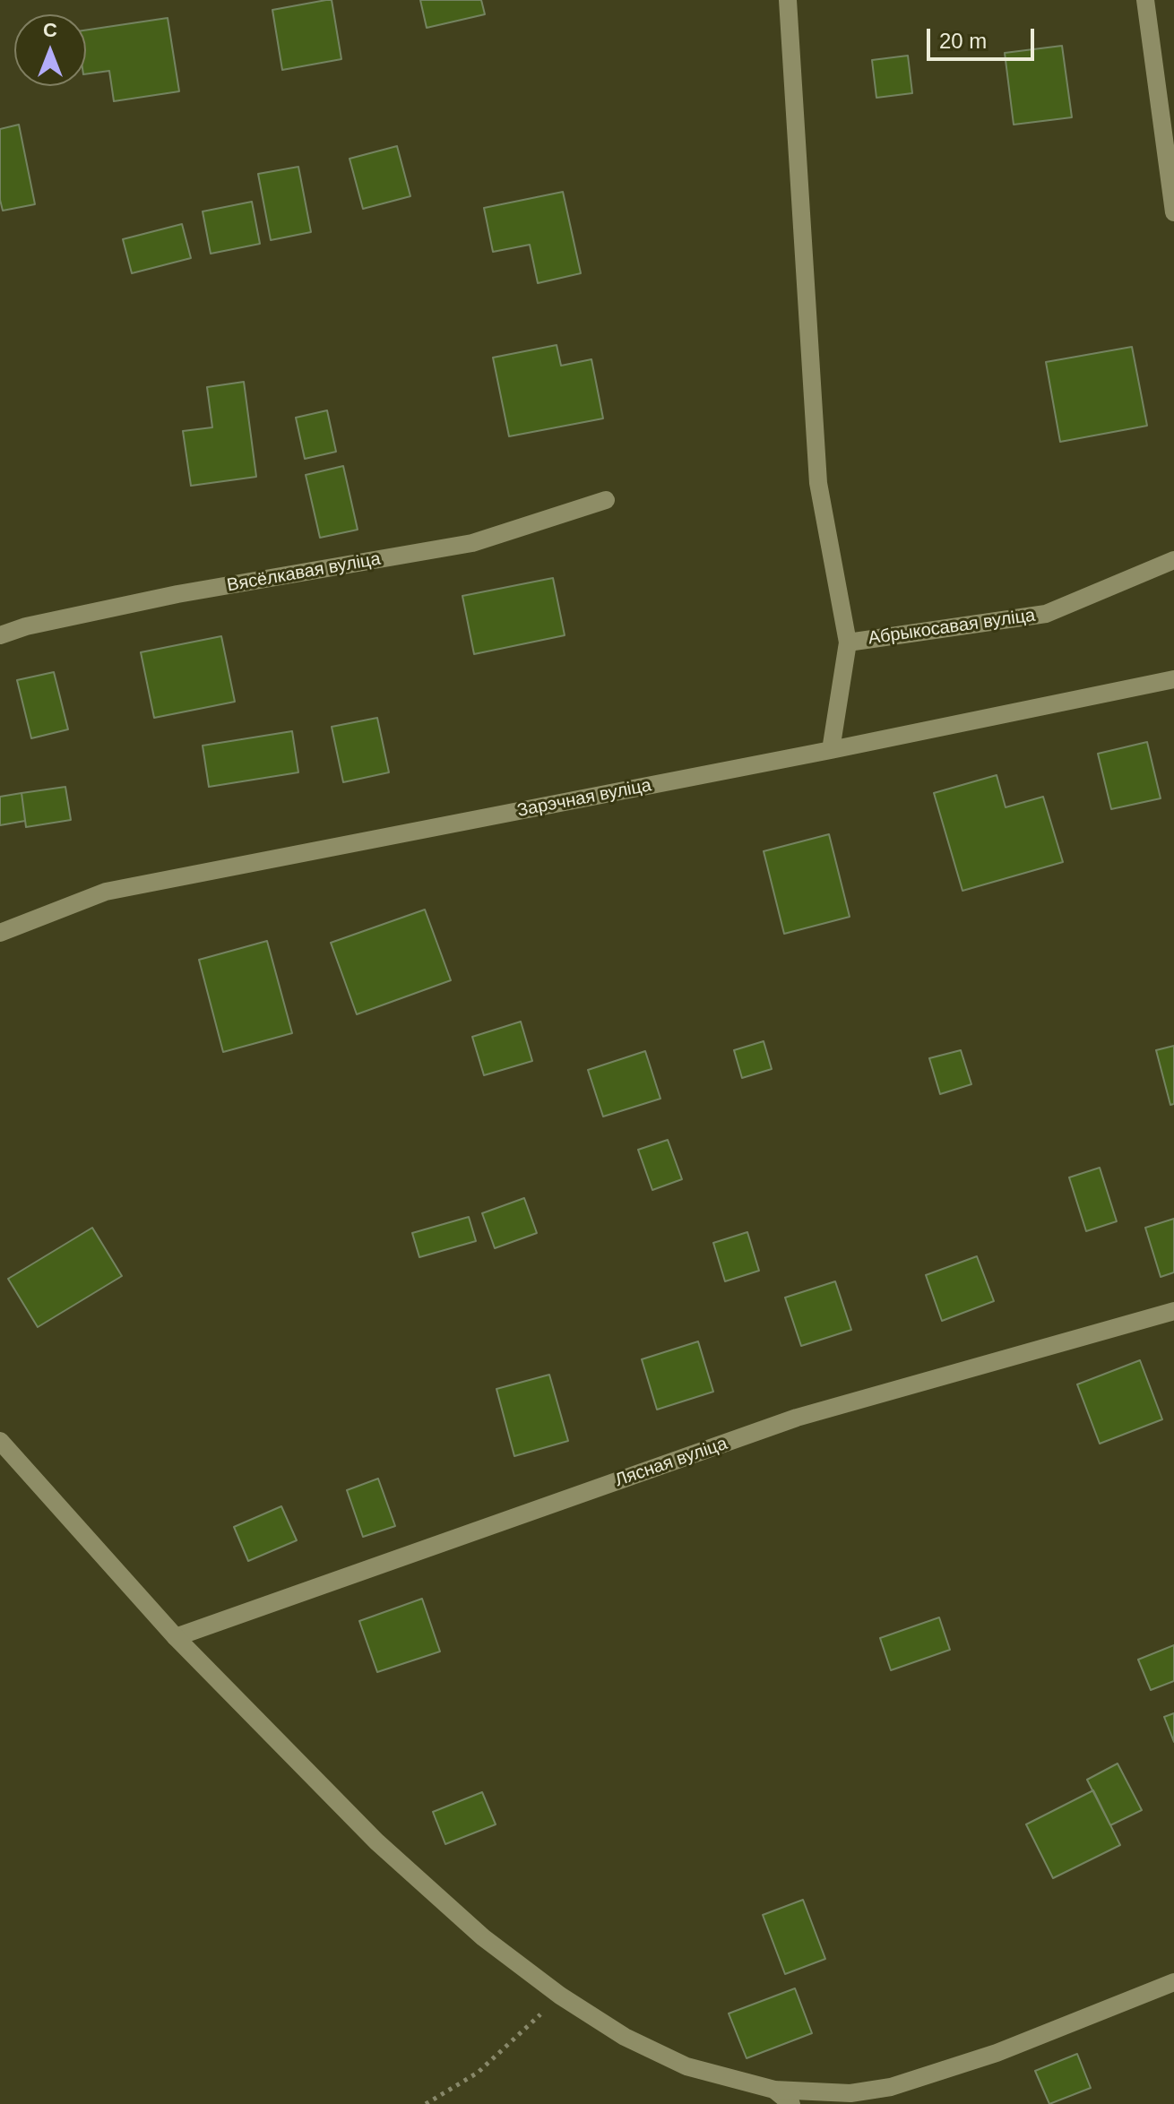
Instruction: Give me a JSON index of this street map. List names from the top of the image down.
{
  "streets": {
    "street": [
      "Вясёлкавая вуліца",
      "Абрыкосавая вуліца",
      "Зарэчная вуліца",
      "Лясная вуліца"
    ]
  },
  "scale_bar": "20 m",
  "north": "top"
}
